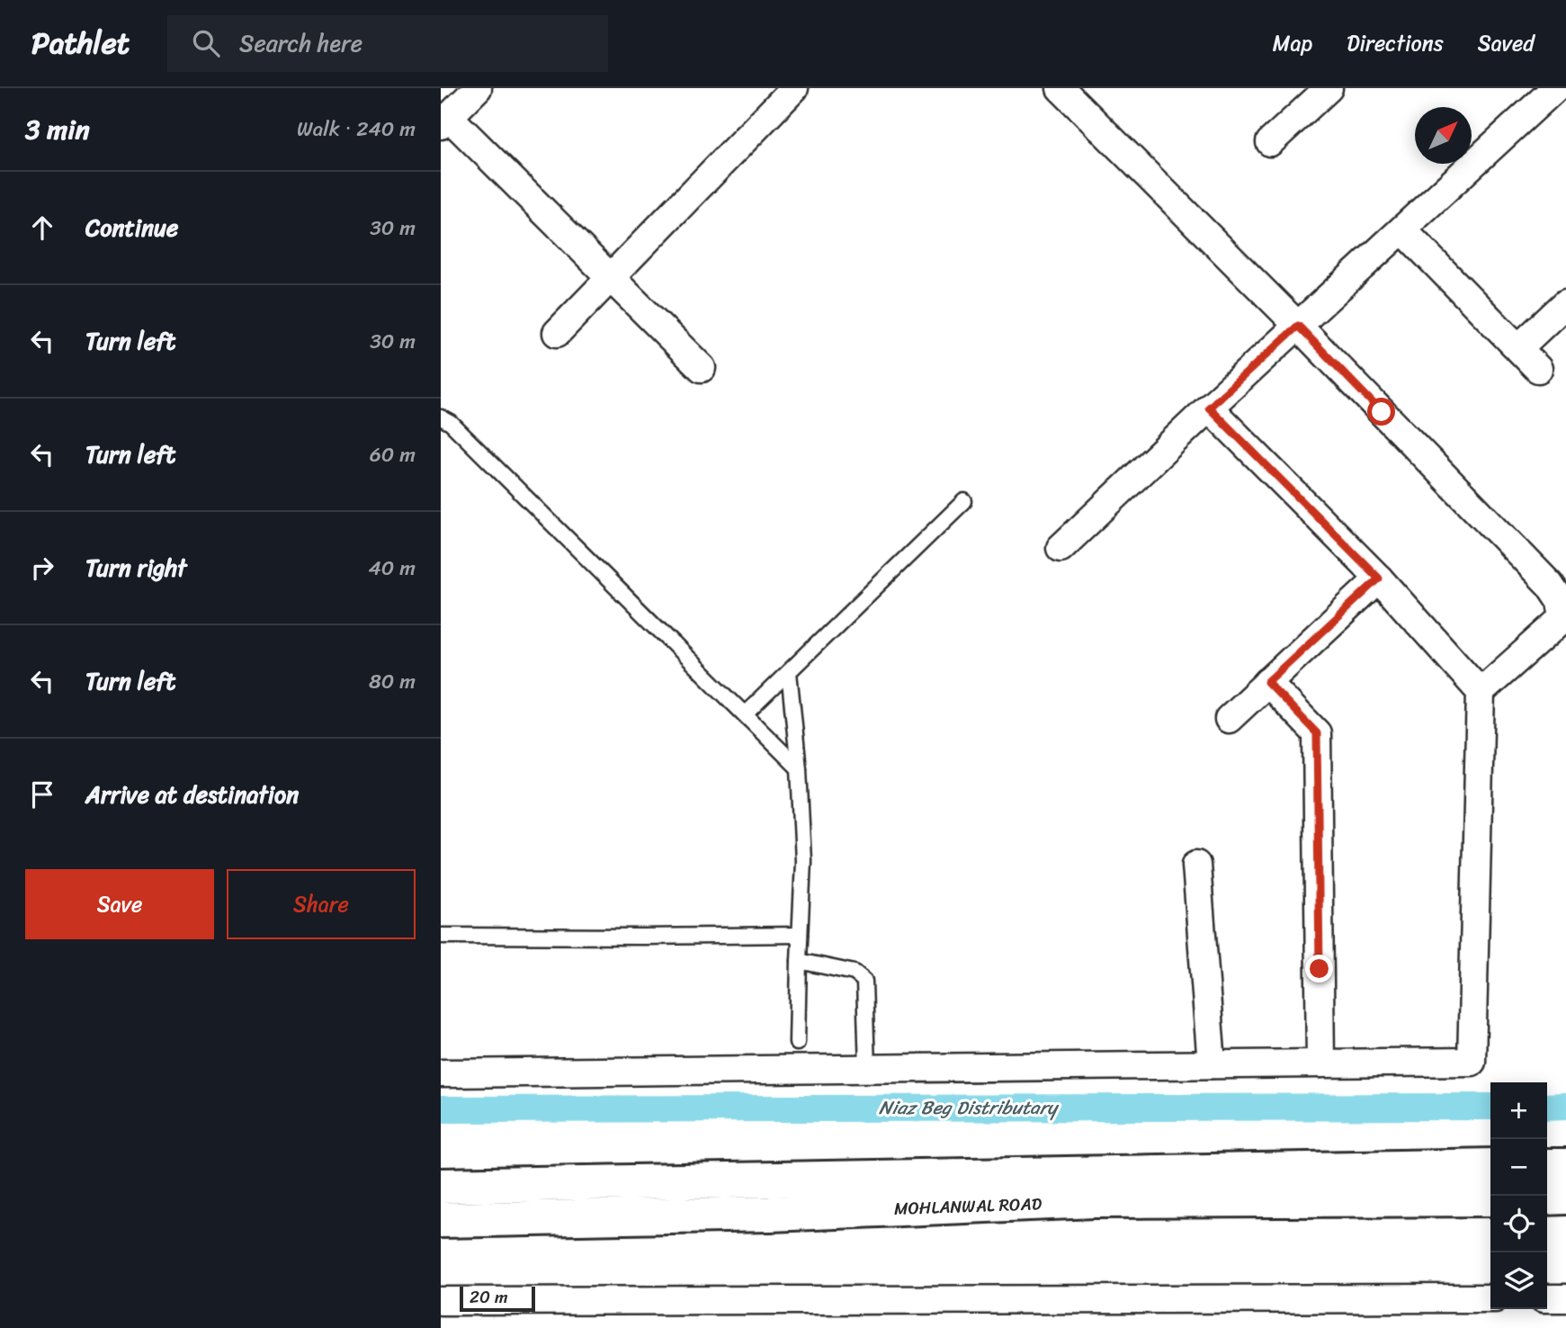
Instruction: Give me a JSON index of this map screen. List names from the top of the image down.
{
  "streets": {
    "main road": ["MOHLANWAL ROAD"]
  },
  "water": ["Niaz Beg Distributary"],
  "scale_bar": "20 m",
  "north": "top right",
  "page": {
    "header": "Pathlet",
    "search": "Search here",
    "nav": ["Map", "Directions", "Saved"],
    "heading": ["3 min", "Walk · 240 m"],
    "list": [
      ["Continue", "30 m"],
      ["Turn left", "30 m"],
      ["Turn left", "60 m"],
      ["Turn right", "40 m"],
      ["Turn left", "80 m"],
      "Arrive at destination"
    ],
    "buttons": ["Save", "Share"],
    "map_buttons": ["+", "−"],
    "scale": "20 m"
  }
}
